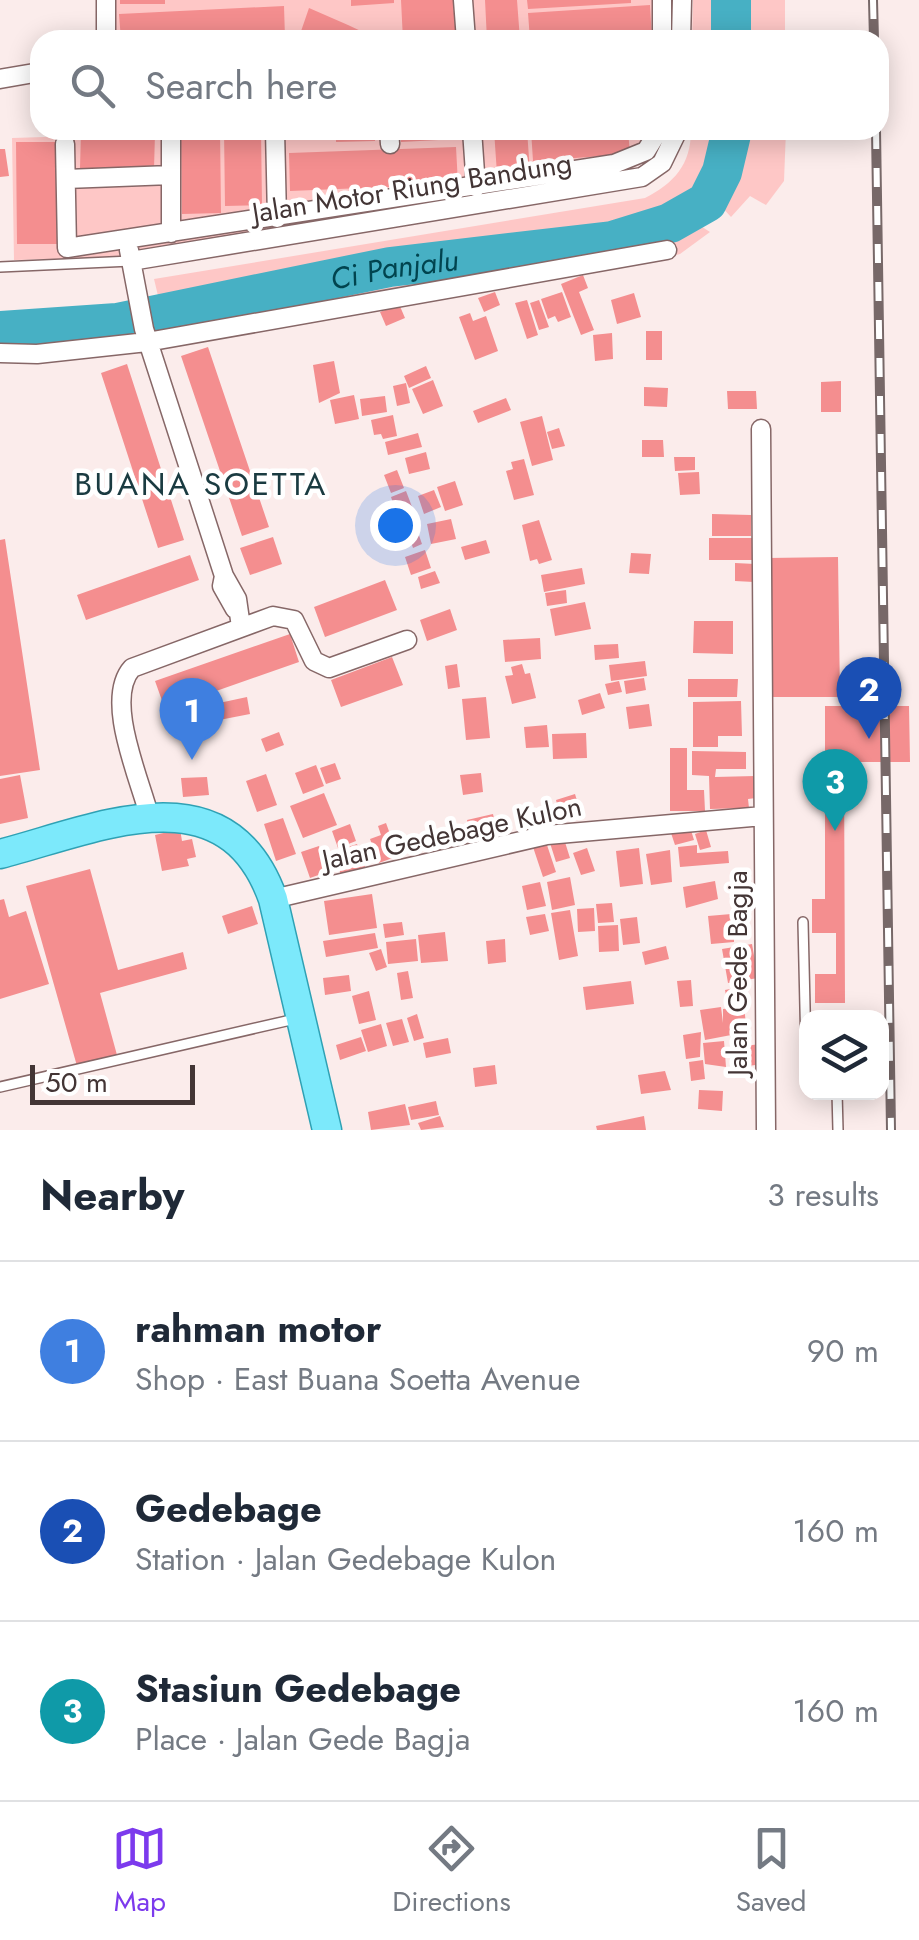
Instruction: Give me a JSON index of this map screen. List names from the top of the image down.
{
  "streets": {
    "street": ["Jalan Motor Riung Bandung", "Jalan Gedebage Kulon", "Jalan Gede Bagja"]
  },
  "crossings": [
    ["Jalan Gedebage Kulon", "Jalan Gede Bagja"]
  ],
  "districts": ["BUANA SOETTA"],
  "water": ["Ci Panjalu"],
  "scale_bar": "50 m",
  "page": {
    "search": "Search here",
    "pins": ["2", "1", "3"],
    "scale": "50 m",
    "heading": ["Nearby", "3 results"],
    "list": [
      {
        "mark": "1",
        "name": "rahman motor",
        "note": "Shop · East Buana Soetta Avenue",
        "value": "90 m"
      },
      {
        "mark": "2",
        "name": "Gedebage",
        "note": "Station · Jalan Gedebage Kulon",
        "value": "160 m"
      },
      {
        "mark": "3",
        "name": "Stasiun Gedebage",
        "note": "Place · Jalan Gede Bagja",
        "value": "160 m"
      }
    ],
    "nav": ["Map", "Directions", "Saved"]
  }
}
